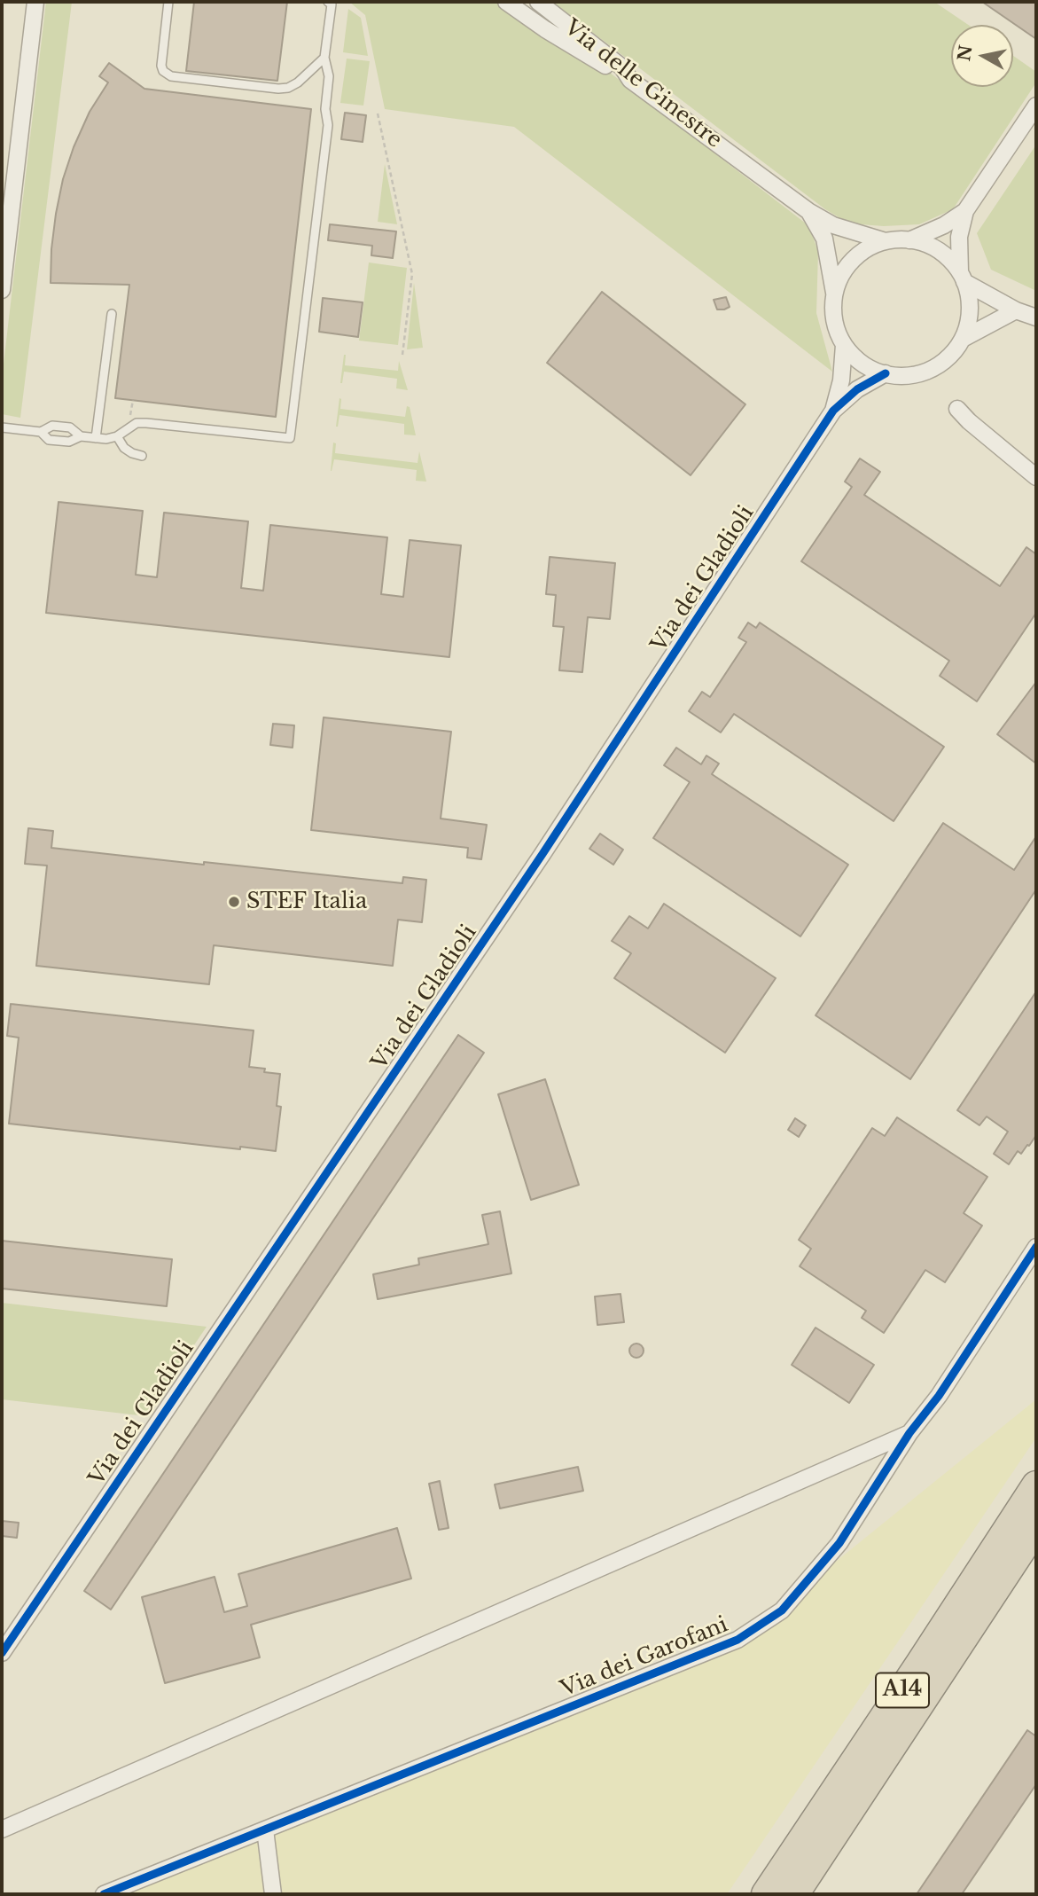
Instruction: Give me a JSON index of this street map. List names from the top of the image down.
{
  "streets": {
    "highway": ["A14"],
    "street": ["Via delle Ginestre", "Via dei Gladioli", "Via dei Garofani"]
  },
  "crossings": [
    ["Via delle Ginestre", "Via dei Gladioli"]
  ],
  "places": ["STEF Italia"],
  "north": "left"
}
